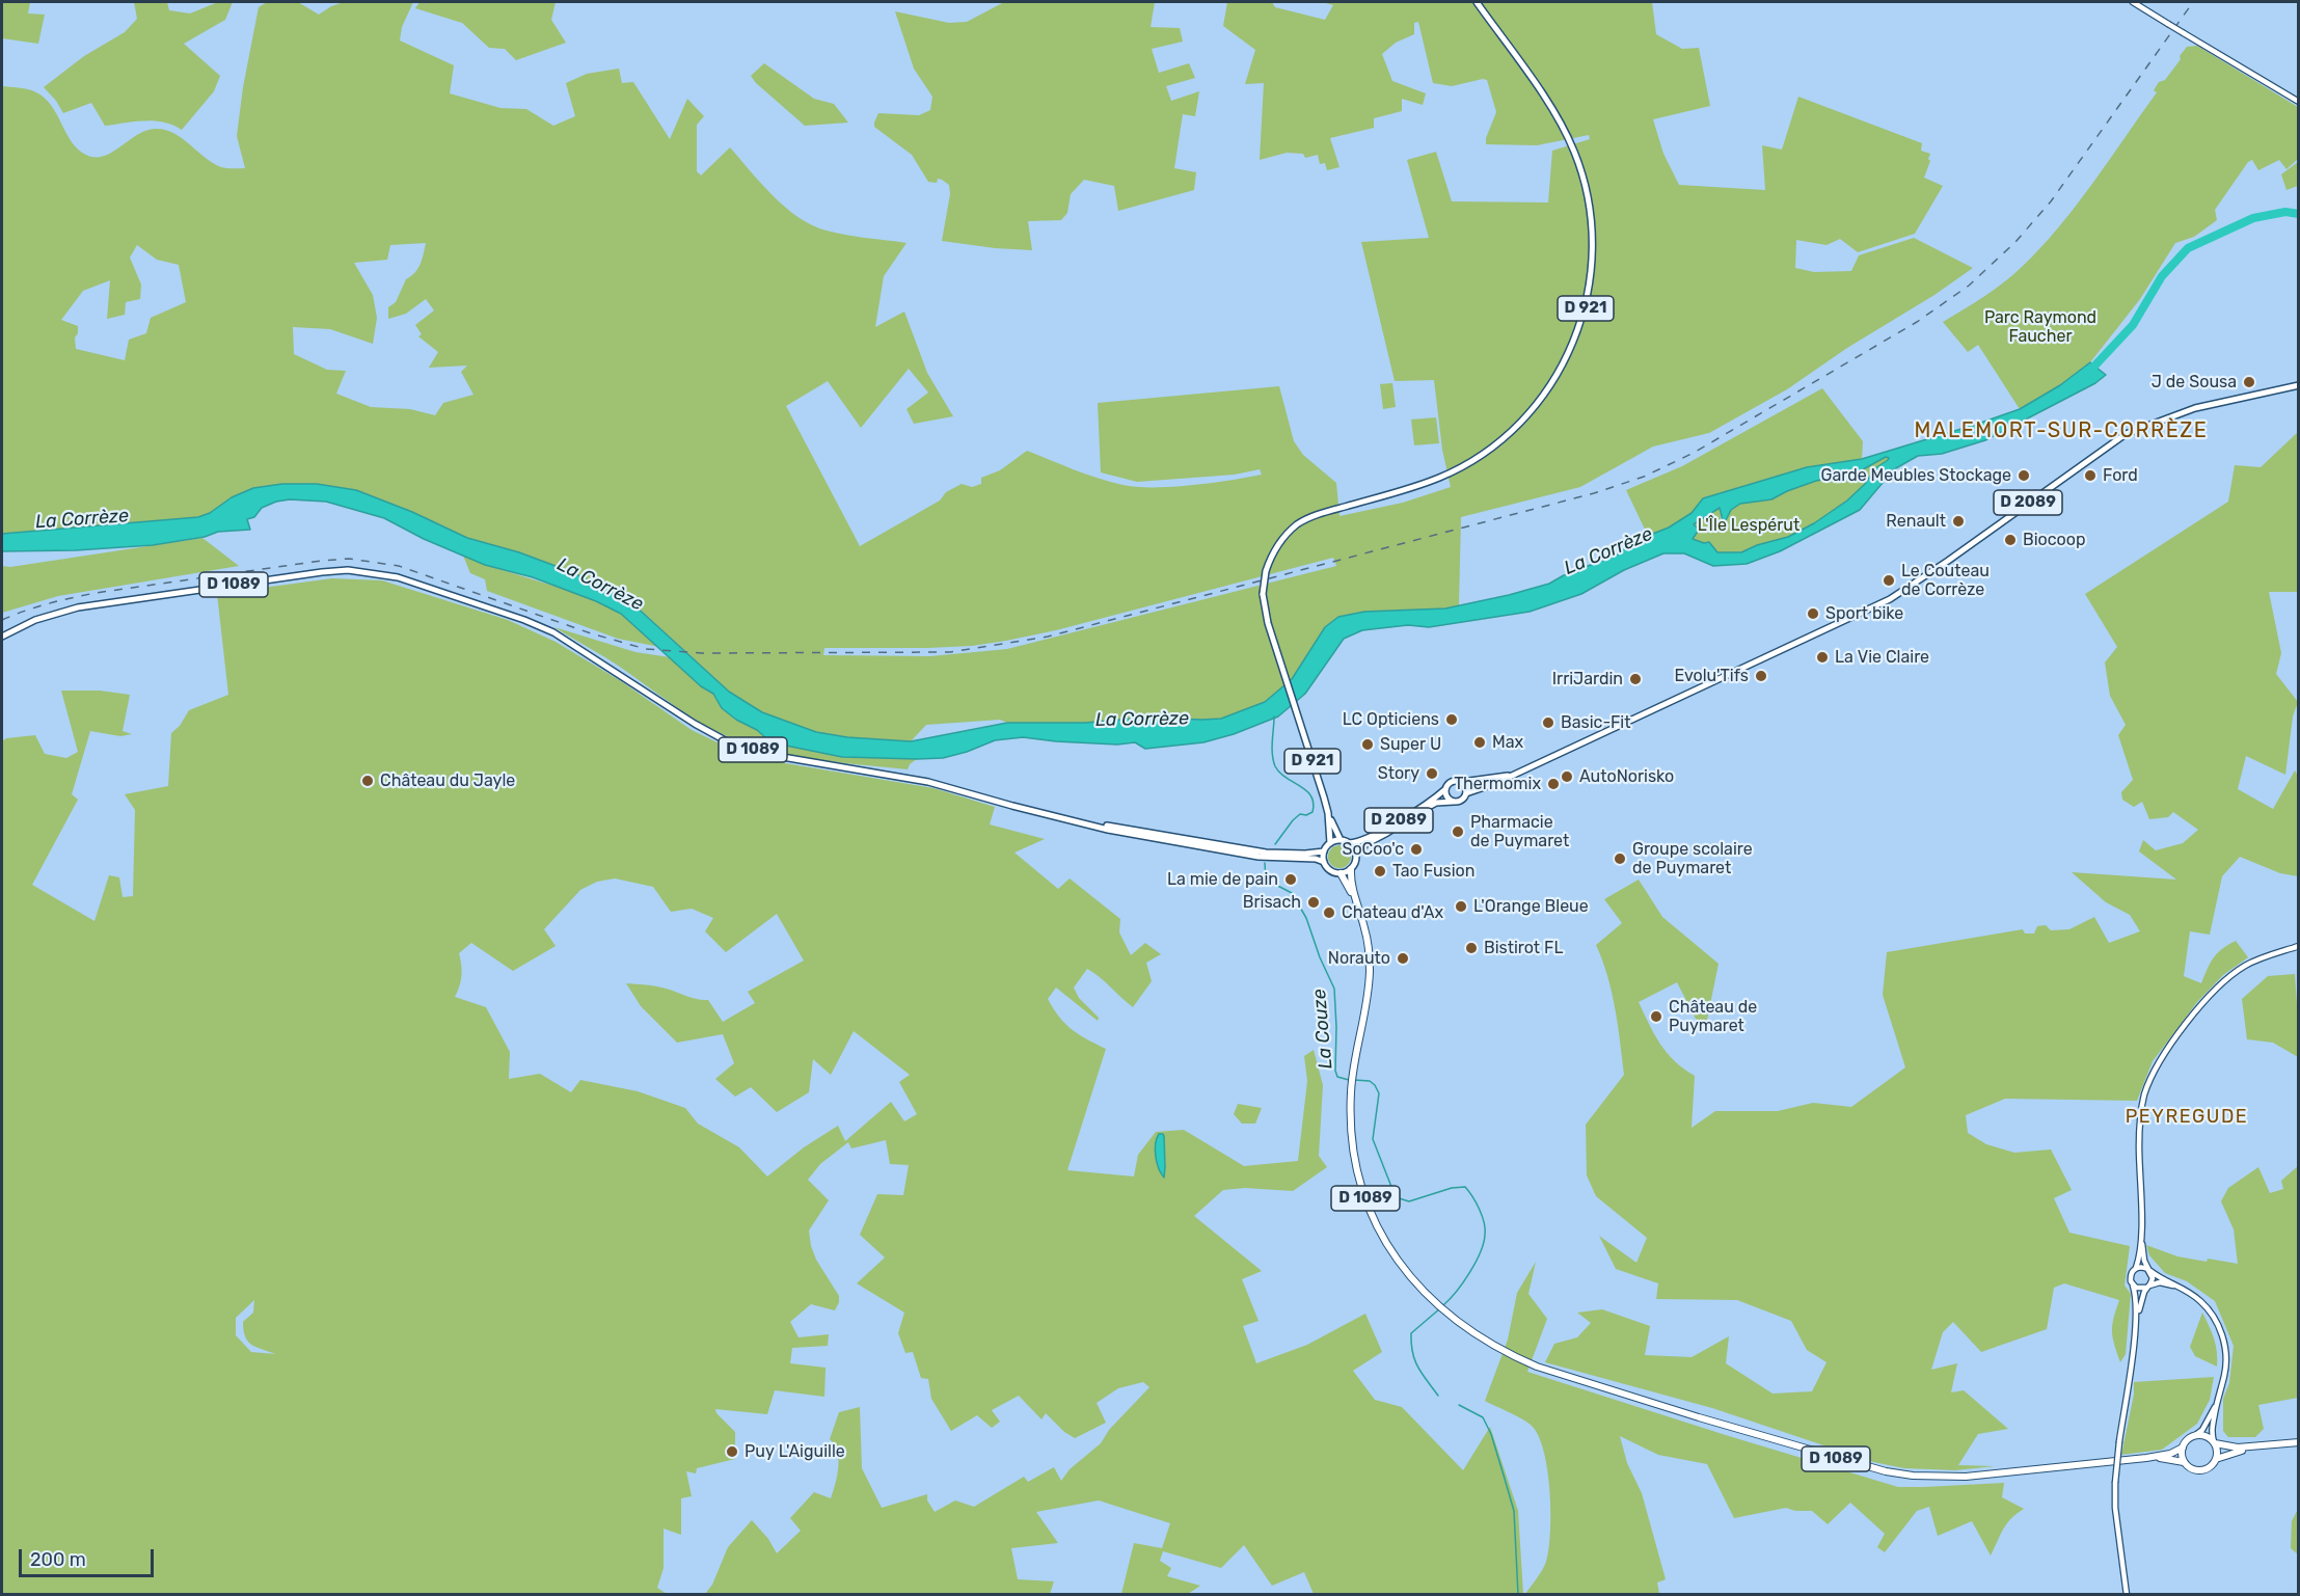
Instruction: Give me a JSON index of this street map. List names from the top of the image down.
{
  "streets": {
    "highway": ["D 1089"],
    "main road": ["D 921", "D 2089"]
  },
  "crossings": [
    ["D 921", "D 2089"],
    ["D 921", "D 1089"],
    ["D 2089", "D 1089"]
  ],
  "districts": ["MALEMORT-SUR-CORRÈZE", "PEYREGUDE"],
  "water": ["La Corrèze", "La Couze"],
  "parks": ["Parc Raymond Faucher", "L'Île Lespérut"],
  "places": [
    "J de Sousa",
    "Garde Meubles Stockage",
    "Ford",
    "Renault",
    "Biocoop",
    "Le Couteau de Corrèze",
    "Sport bike",
    "La Vie Claire",
    "Evolu'Tifs",
    "IrriJardin",
    "LC Opticiens",
    "Basic-Fit",
    "Max",
    "Super U",
    "Story",
    "AutoNorisko",
    "Château du Jayle",
    "Thermomix",
    "Pharmacie de Puymaret",
    "SoCoo'c",
    "Groupe scolaire de Puymaret",
    "Tao Fusion",
    "La mie de pain",
    "Brisach",
    "L'Orange Bleue",
    "Chateau d'Ax",
    "Bistirot FL",
    "Norauto",
    "Château de Puymaret",
    "Puy L'Aiguille"
  ],
  "scale_bar": "200 m"
}
